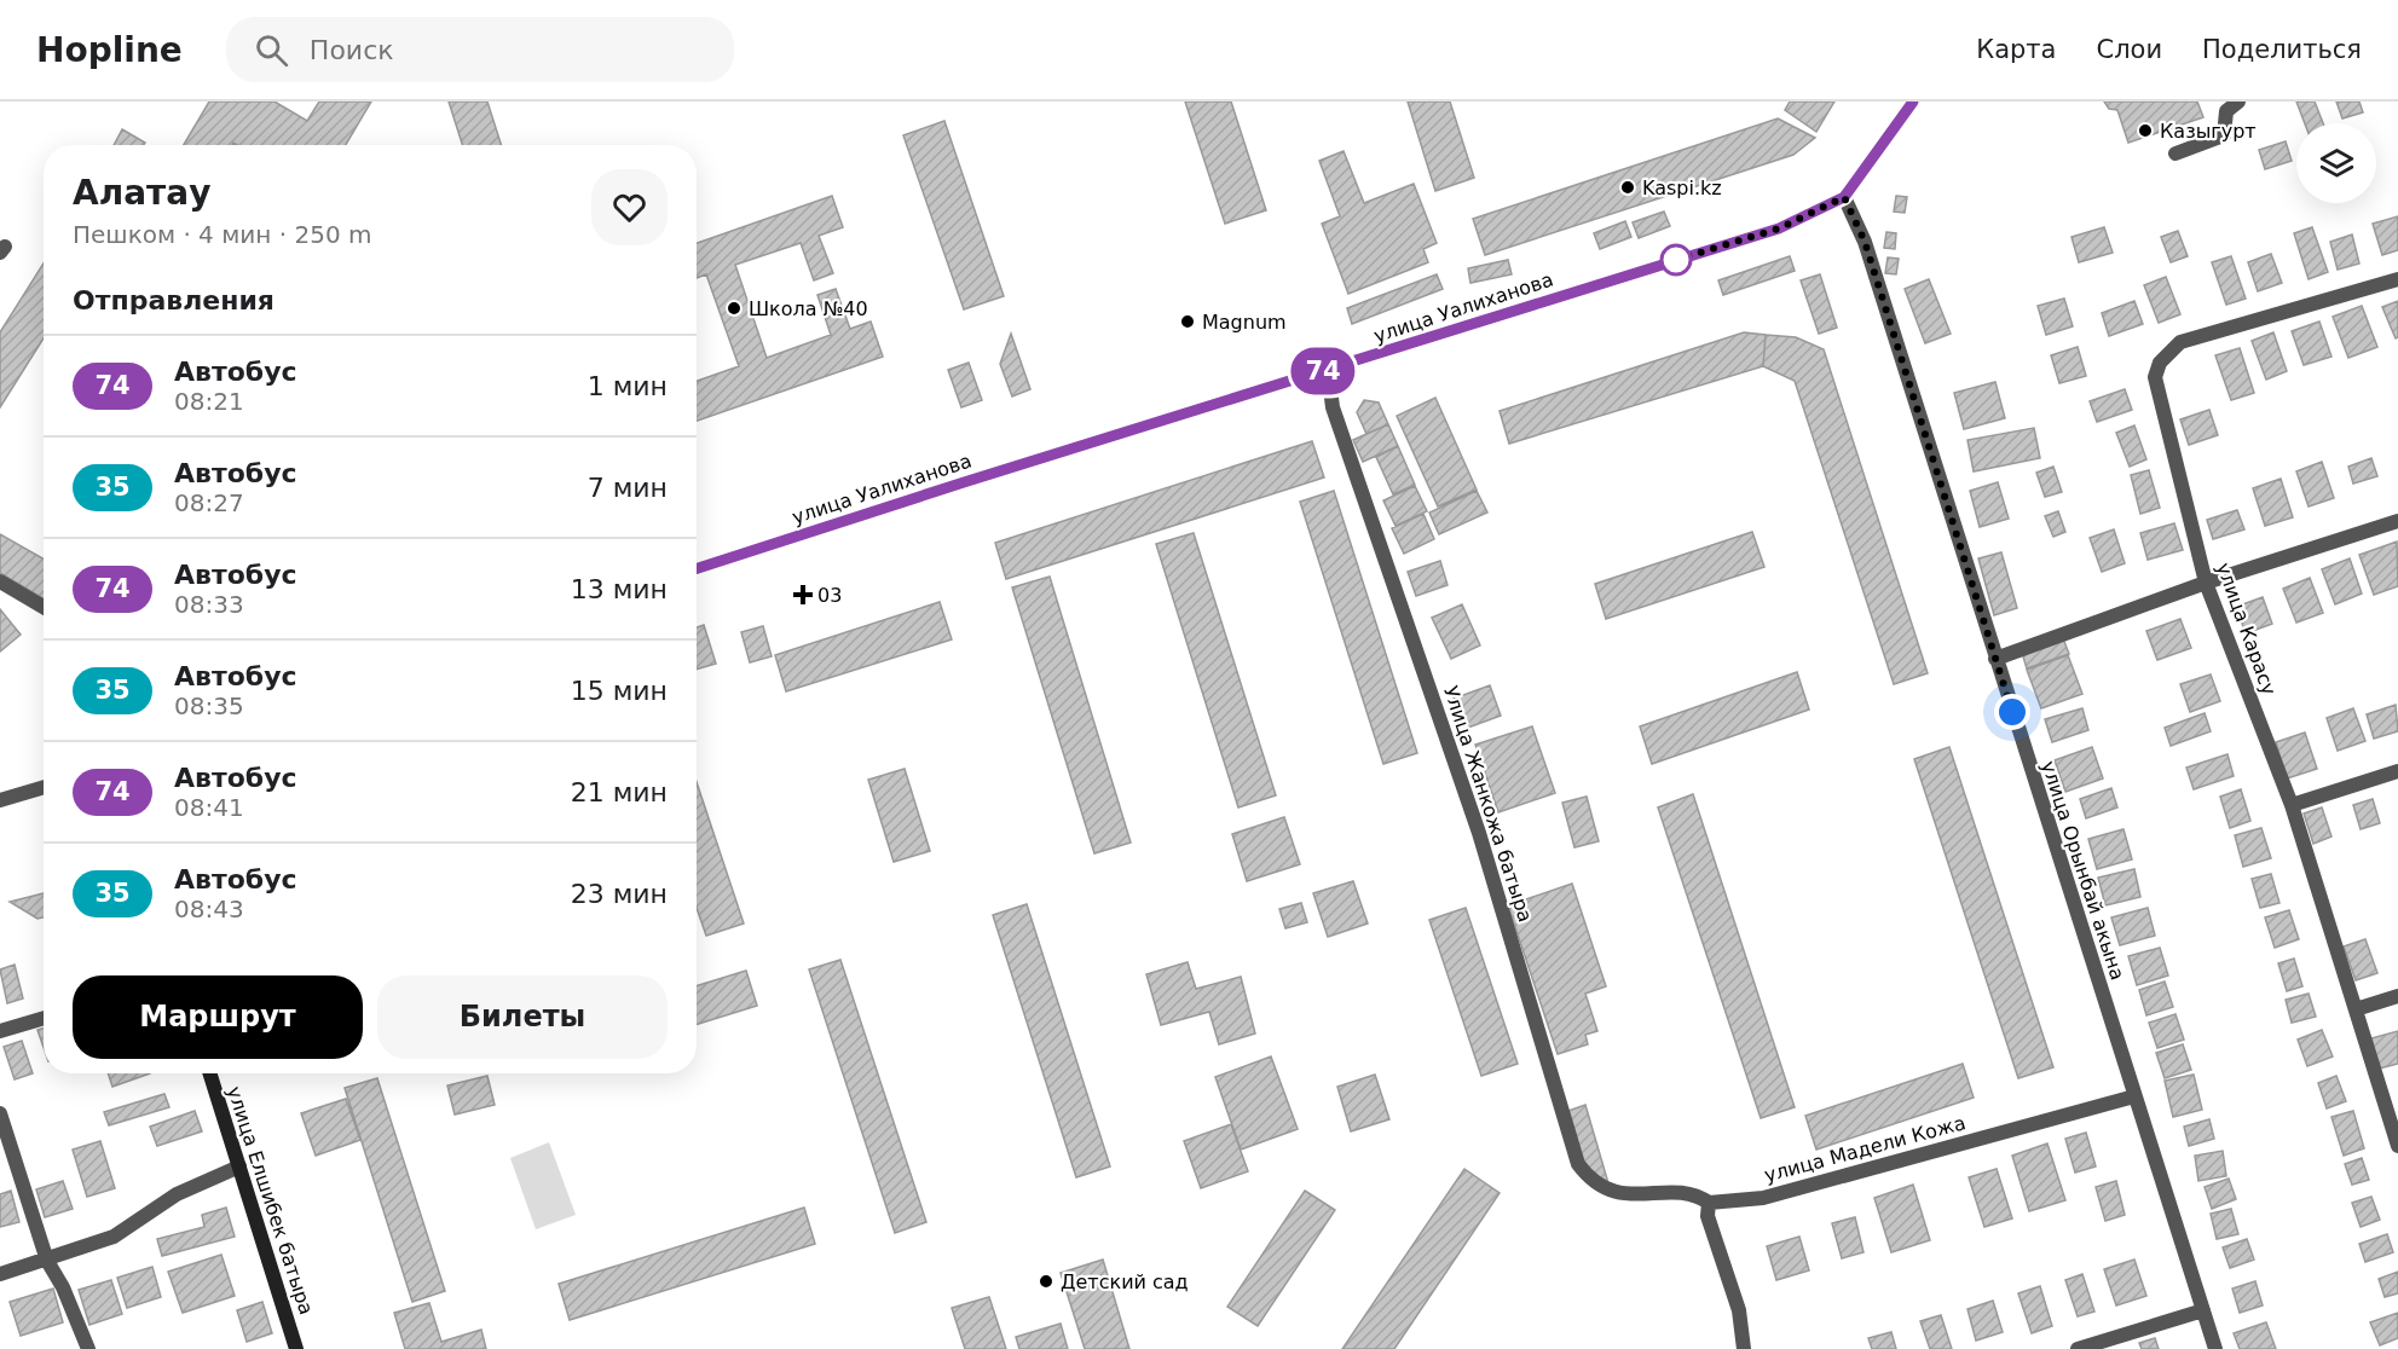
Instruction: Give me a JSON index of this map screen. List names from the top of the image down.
{
  "streets": {
    "main road": ["улица Уалиханова", "улица Елшибек батыра"],
    "street": [
      "улица Карасу",
      "Улица Жанкожа батыра",
      "улица Орынбай акына",
      "улица Мадели Кожа"
    ]
  },
  "crossings": [
    ["улица Уалиханова", "Улица Жанкожа батыра"],
    ["улица Уалиханова", "улица Орынбай акына"],
    ["Улица Жанкожа батыра", "улица Мадели Кожа"],
    ["улица Орынбай акына", "улица Мадели Кожа"]
  ],
  "places": {
    "other": [
      "Казыгурт",
      "Kaspi.kz",
      "Школа №40",
      "Magnum",
      "Детский сад"
    ],
    "health": ["03"]
  },
  "lines": ["bus line 74"],
  "page": {
    "header": "Hopline",
    "search": "Поиск",
    "nav": ["Карта", "Слои", "Поделиться"],
    "on_map": "74",
    "heading": [
      ["Алатау", "Пешком · 4 мин · 250 m"],
      "Отправления"
    ],
    "list": [
      {
        "mark": "74",
        "name": "Автобус",
        "note": "08:21",
        "value": "1 мин"
      },
      {
        "mark": "35",
        "name": "Автобус",
        "note": "08:27",
        "value": "7 мин"
      },
      {
        "mark": "74",
        "name": "Автобус",
        "note": "08:33",
        "value": "13 мин"
      },
      {
        "mark": "35",
        "name": "Автобус",
        "note": "08:35",
        "value": "15 мин"
      },
      {
        "mark": "74",
        "name": "Автобус",
        "note": "08:41",
        "value": "21 мин"
      },
      {
        "mark": "35",
        "name": "Автобус",
        "note": "08:43",
        "value": "23 мин"
      }
    ],
    "buttons": ["Маршрут", "Билеты"]
  }
}
